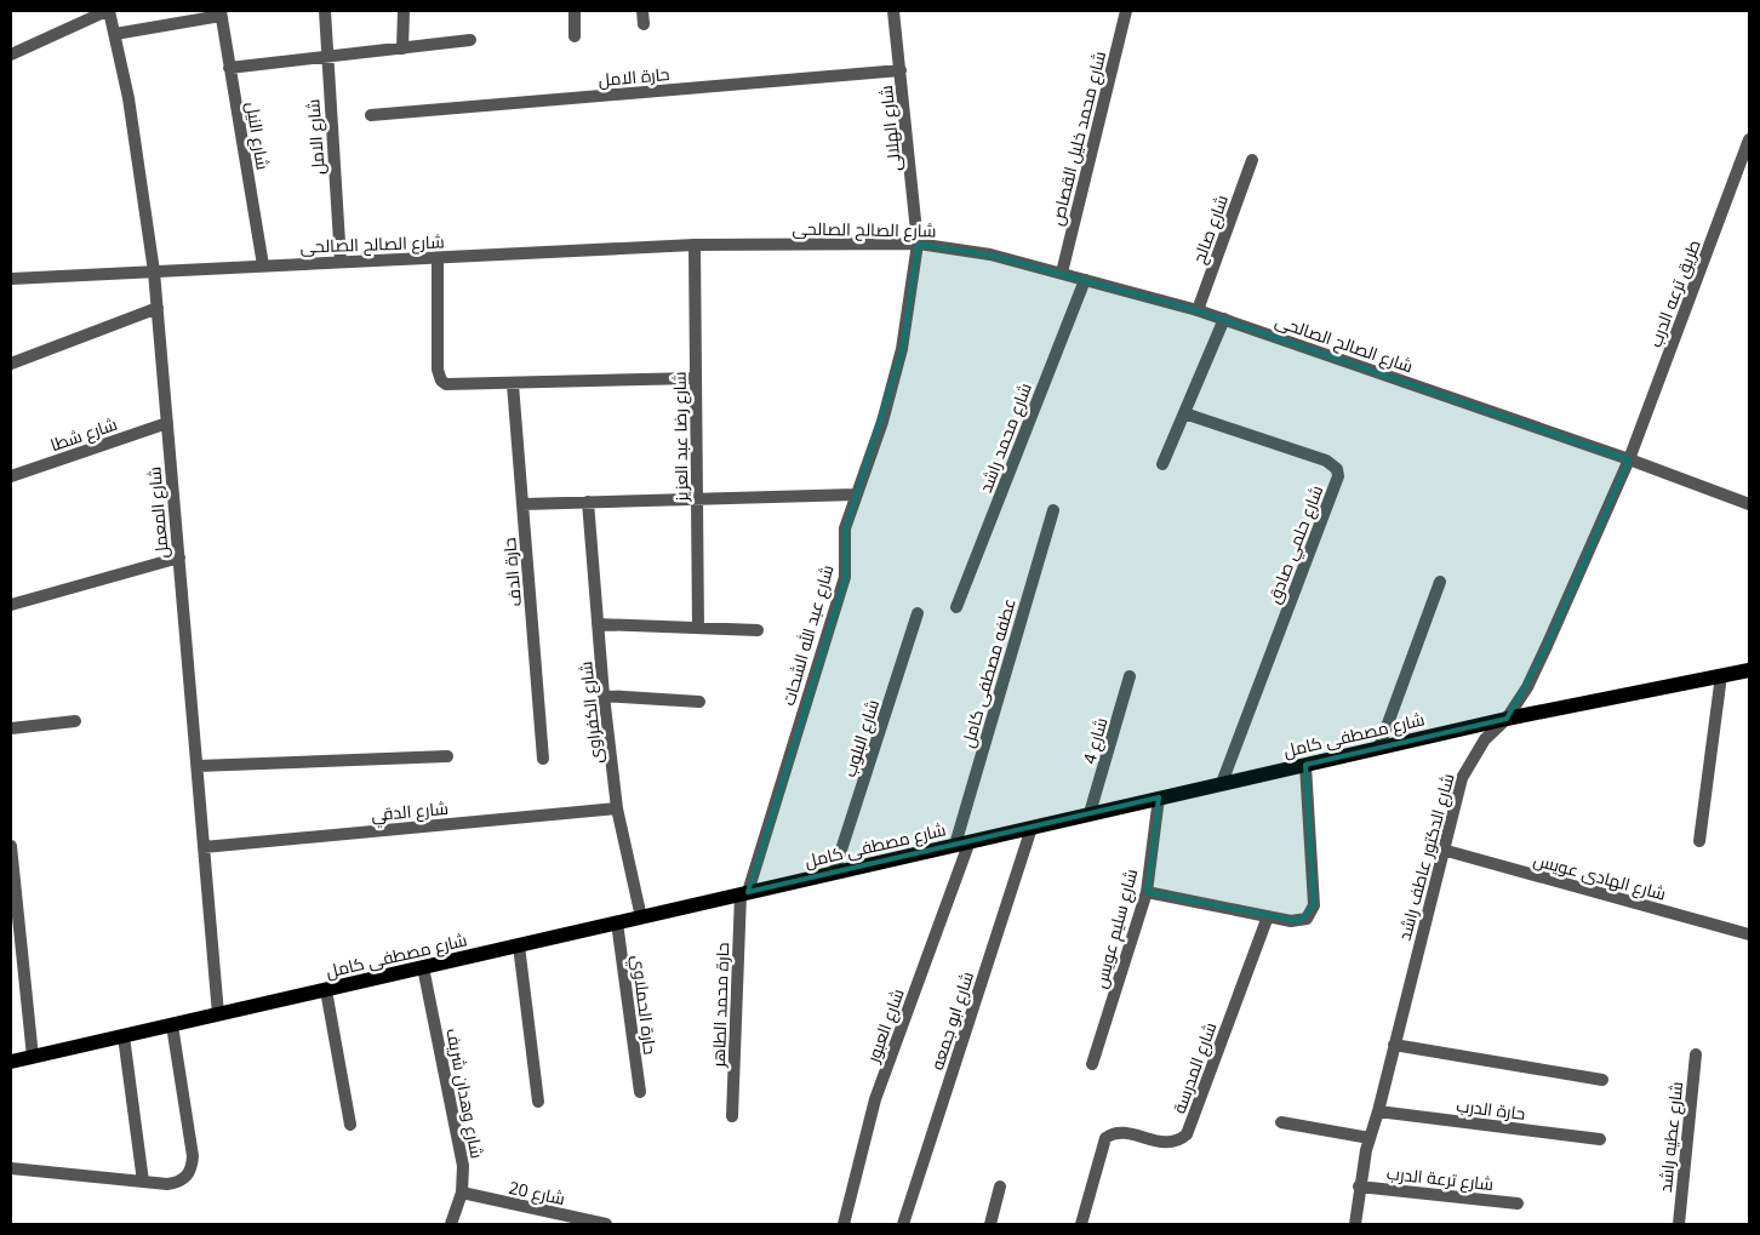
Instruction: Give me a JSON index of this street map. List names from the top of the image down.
{
  "streets": {
    "main road": ["شارع مصطفى كامل"],
    "street": [
      "حارة الامل",
      "شارع الهلالى",
      "شارع النيل",
      "شارع الامل",
      "شارع محمد خليل القصاص",
      "شارع الصالح الصالحى",
      "شارع صالح",
      "طريق ترعه الدرب",
      "شارع شطا",
      "شارع رضا عبد العزيز",
      "شارع محمد راشد",
      "شارع المعمل",
      "شارع حلمي صادق",
      "حارة الدف",
      "شارع عبد الله الشحات",
      "عطفه مصطفى كامل",
      "شارع الكفراوى",
      "شارع البلوب",
      "شارع 4",
      "شارع الدقي",
      "شارع الدكتور عاطف راشد",
      "شارع الهادى عويس",
      "شارع سليم عويس",
      "حارة الحملاوي",
      "حارة محمد الطاهر",
      "شارع ابو جمعه",
      "شارع العبور",
      "شارع المدرسة",
      "شارع وهدان شريف",
      "حارة الدرب",
      "شارع عطيه راشد",
      "شارع ترعة الدرب",
      "شارع 20"
    ]
  },
  "crossings": [
    ["حارة الامل", "شارع الهلالى"],
    ["شارع الهلالى", "شارع الصالح الصالحى"],
    ["شارع الهلالى", "شارع عبد الله الشحات"],
    ["شارع النيل", "شارع الصالح الصالحى"],
    ["شارع الامل", "شارع الصالح الصالحى"],
    ["شارع محمد خليل القصاص", "شارع الصالح الصالحى"],
    ["شارع الصالح الصالحى", "شارع صالح"],
    ["شارع الصالح الصالحى", "طريق ترعه الدرب"],
    ["شارع الصالح الصالحى", "شارع رضا عبد العزيز"],
    ["شارع الصالح الصالحى", "شارع محمد راشد"],
    ["شارع الصالح الصالحى", "شارع المعمل"],
    ["شارع الصالح الصالحى", "شارع عبد الله الشحات"],
    ["شارع الصالح الصالحى", "شارع الدكتور عاطف راشد"],
    ["طريق ترعه الدرب", "شارع الدكتور عاطف راشد"],
    ["شارع شطا", "شارع المعمل"],
    ["شارع المعمل", "شارع مصطفى كامل"],
    ["شارع المعمل", "شارع الدقي"],
    ["شارع حلمي صادق", "شارع مصطفى كامل"],
    ["شارع عبد الله الشحات", "شارع مصطفى كامل"],
    ["شارع عبد الله الشحات", "حارة محمد الطاهر"],
    ["عطفه مصطفى كامل", "شارع مصطفى كامل"],
    ["عطفه مصطفى كامل", "شارع العبور"],
    ["شارع الكفراوى", "شارع مصطفى كامل"],
    ["شارع الكفراوى", "شارع الدقي"],
    ["شارع مصطفى كامل", "شارع البلوب"],
    ["شارع مصطفى كامل", "شارع 4"],
    ["شارع مصطفى كامل", "شارع الدكتور عاطف راشد"],
    ["شارع مصطفى كامل", "شارع سليم عويس"],
    ["شارع مصطفى كامل", "حارة الحملاوي"],
    ["شارع مصطفى كامل", "حارة محمد الطاهر"],
    ["شارع مصطفى كامل", "شارع ابو جمعه"],
    ["شارع مصطفى كامل", "شارع العبور"],
    ["شارع مصطفى كامل", "شارع وهدان شريف"],
    ["شارع الدكتور عاطف راشد", "شارع الهادى عويس"],
    ["شارع الدكتور عاطف راشد", "حارة الدرب"],
    ["شارع الدكتور عاطف راشد", "شارع ترعة الدرب"],
    ["شارع وهدان شريف", "شارع 20"]
  ]
}
